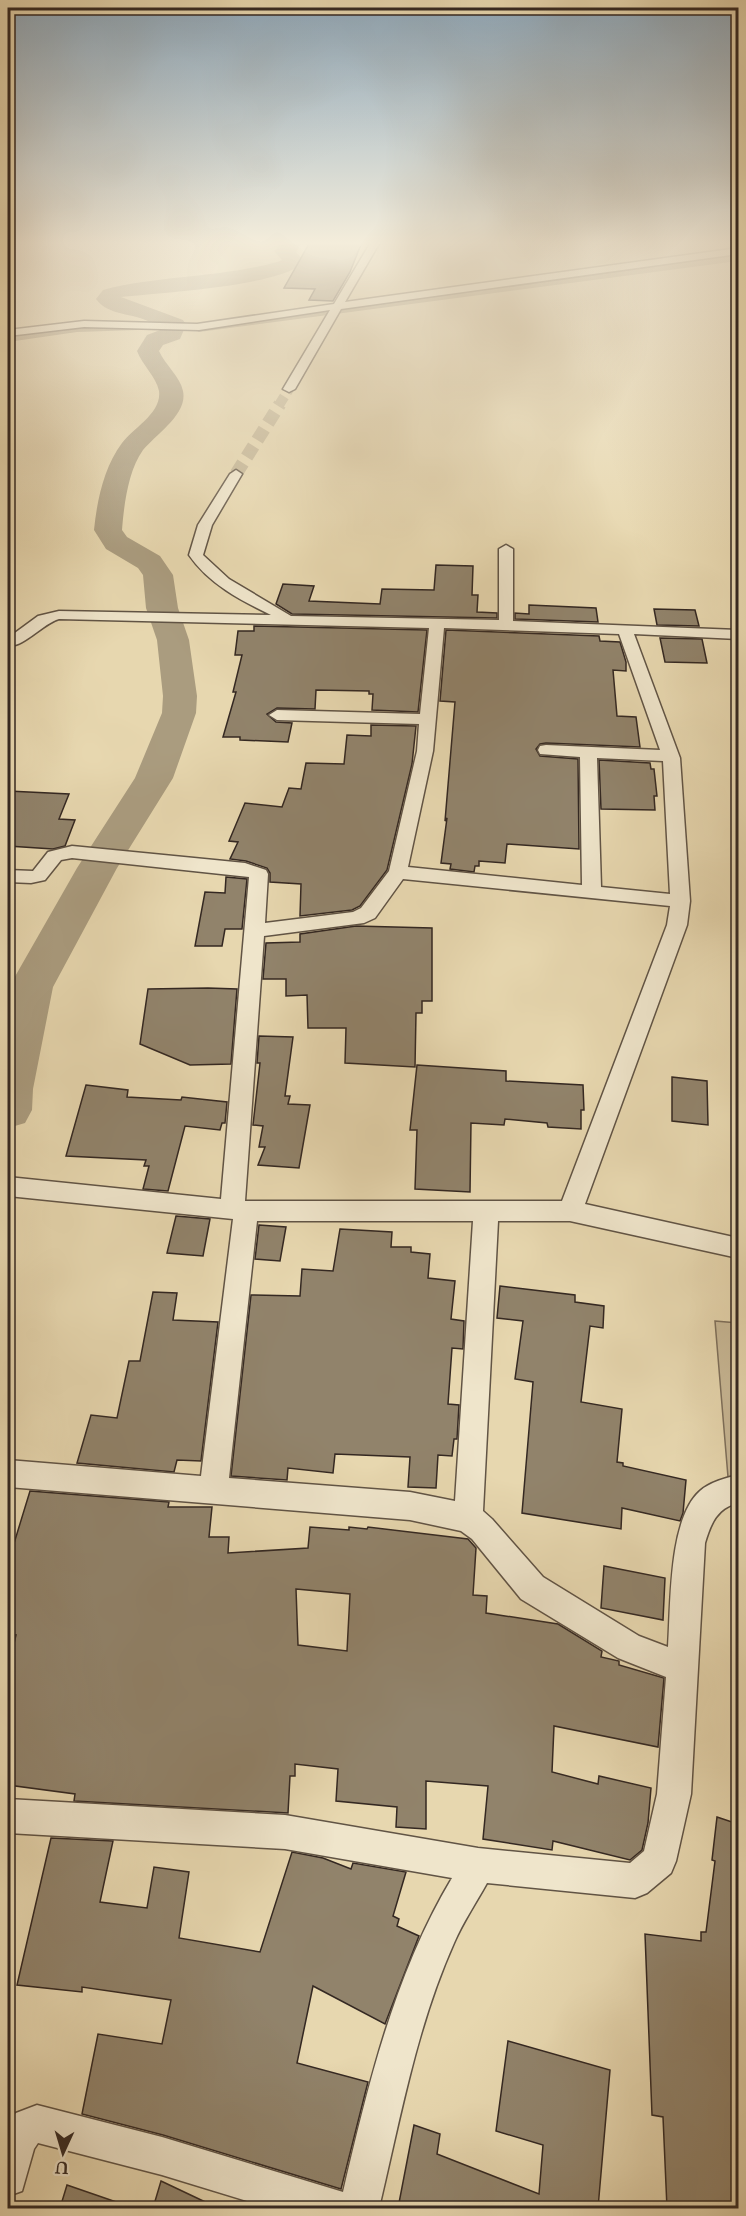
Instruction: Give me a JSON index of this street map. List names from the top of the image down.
{
  "north": "bottom"
}
